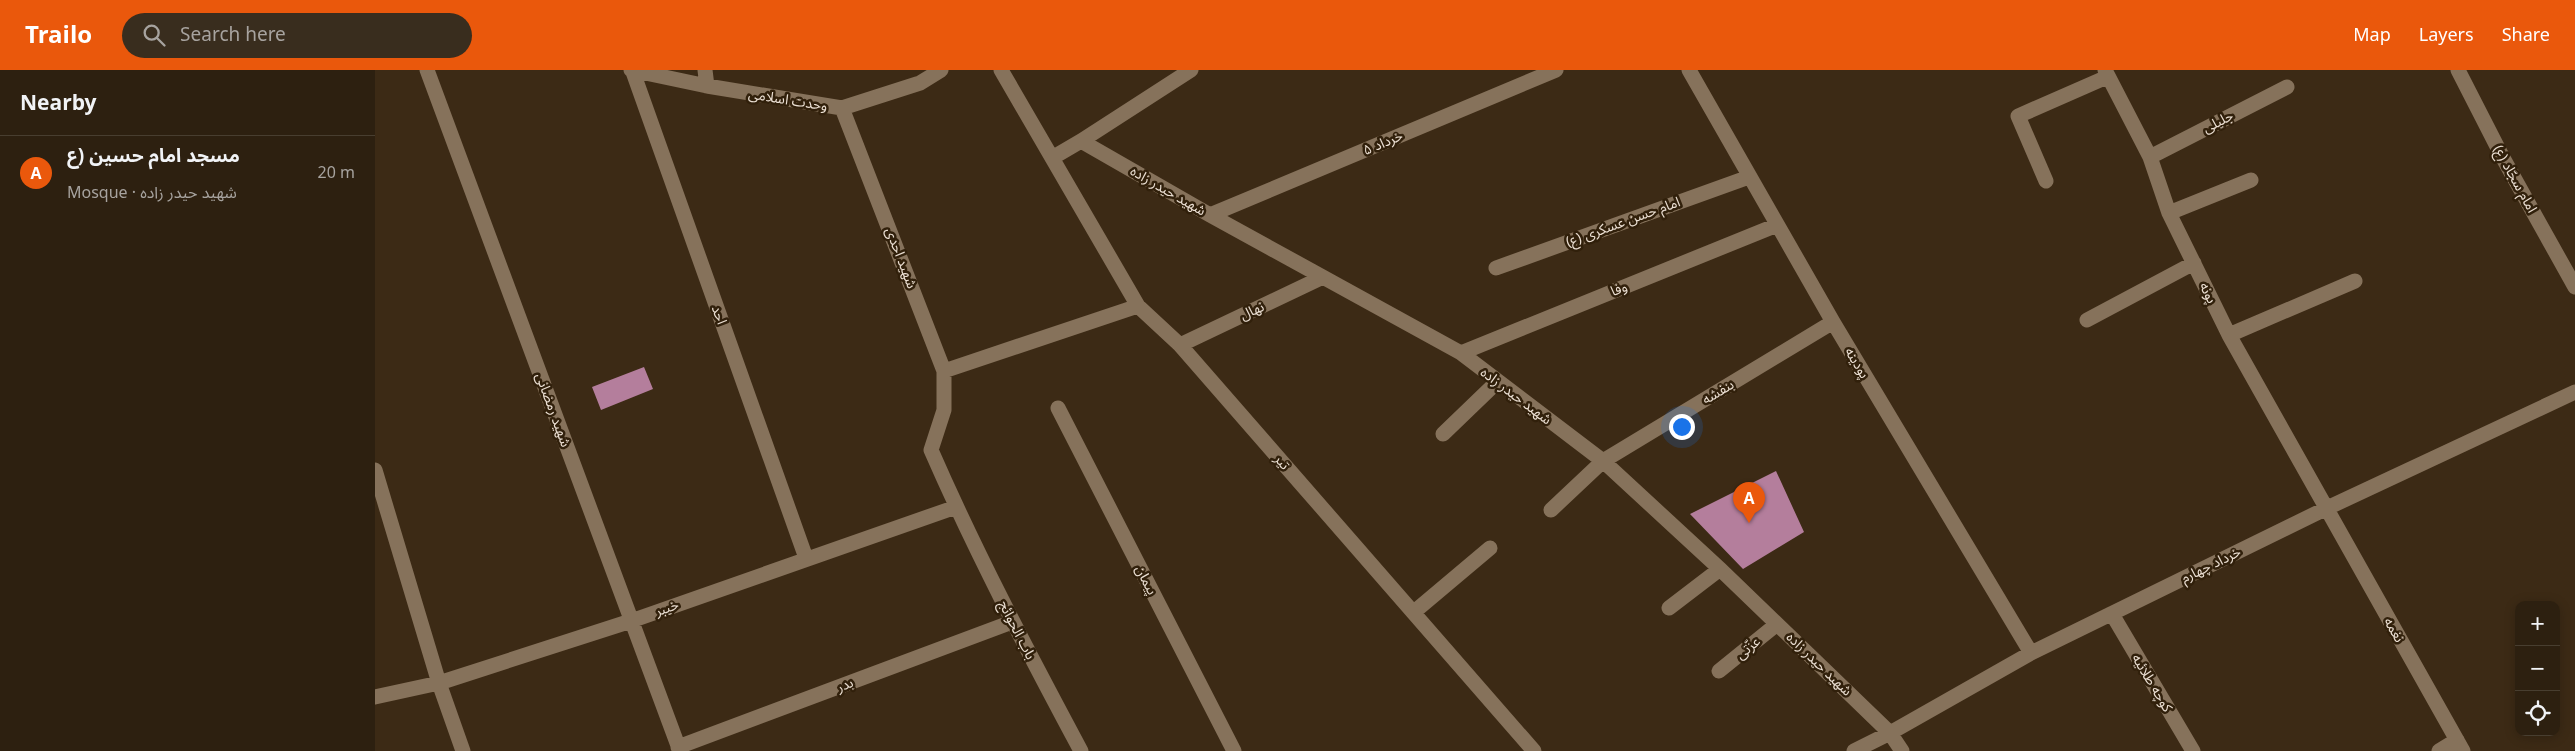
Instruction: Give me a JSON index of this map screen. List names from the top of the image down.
{
  "streets": {
    "street": [
      "وحدت اسلامی",
      "جلیلی",
      "خرداد ۵",
      "امام سجّاد (ع)",
      "شهید حیدر زاده",
      "امام حسن عسکری (ع)",
      "شهید احدی",
      "وفا",
      "پونه",
      "نهال",
      "احد",
      "پودینه",
      "بنفشه",
      "شهید رمضانی",
      "تیر",
      "خرداد چهارم",
      "پیمان",
      "خیبر",
      "باب الحوائج",
      "نغمه",
      "عزّتی",
      "کوچه طلائیه",
      "بدر"
    ]
  },
  "crossings": [
    ["وحدت اسلامی", "شهید احدی"],
    ["وحدت اسلامی", "احد"],
    ["جلیلی", "پونه"],
    ["خرداد ۵", "شهید حیدر زاده"],
    ["شهید حیدر زاده", "وفا"],
    ["شهید حیدر زاده", "نهال"],
    ["شهید حیدر زاده", "بنفشه"],
    ["شهید حیدر زاده", "خرداد چهارم"],
    ["شهید حیدر زاده", "عزّتی"],
    ["امام حسن عسکری (ع)", "پودینه"],
    ["شهید احدی", "باب الحوائج"],
    ["وفا", "پودینه"],
    ["پونه", "خرداد چهارم"],
    ["پونه", "نغمه"],
    ["نهال", "تیر"],
    ["احد", "خیبر"],
    ["پودینه", "بنفشه"],
    ["پودینه", "خرداد چهارم"],
    ["شهید رمضانی", "خیبر"],
    ["شهید رمضانی", "بدر"],
    ["خرداد چهارم", "نغمه"],
    ["خرداد چهارم", "کوچه طلائیه"],
    ["خیبر", "باب الحوائج"],
    ["باب الحوائج", "بدر"]
  ],
  "page": {
    "header": "Trailo",
    "search": "Search here",
    "nav": ["Map", "Layers", "Share"],
    "heading": "Nearby",
    "list": [
      {
        "mark": "A",
        "name": "مسجد امام حسین (ع",
        "note": "Mosque · شهید حیدر زاده",
        "value": "20 m"
      }
    ],
    "pins": "A",
    "map_buttons": ["+", "−"]
  }
}
